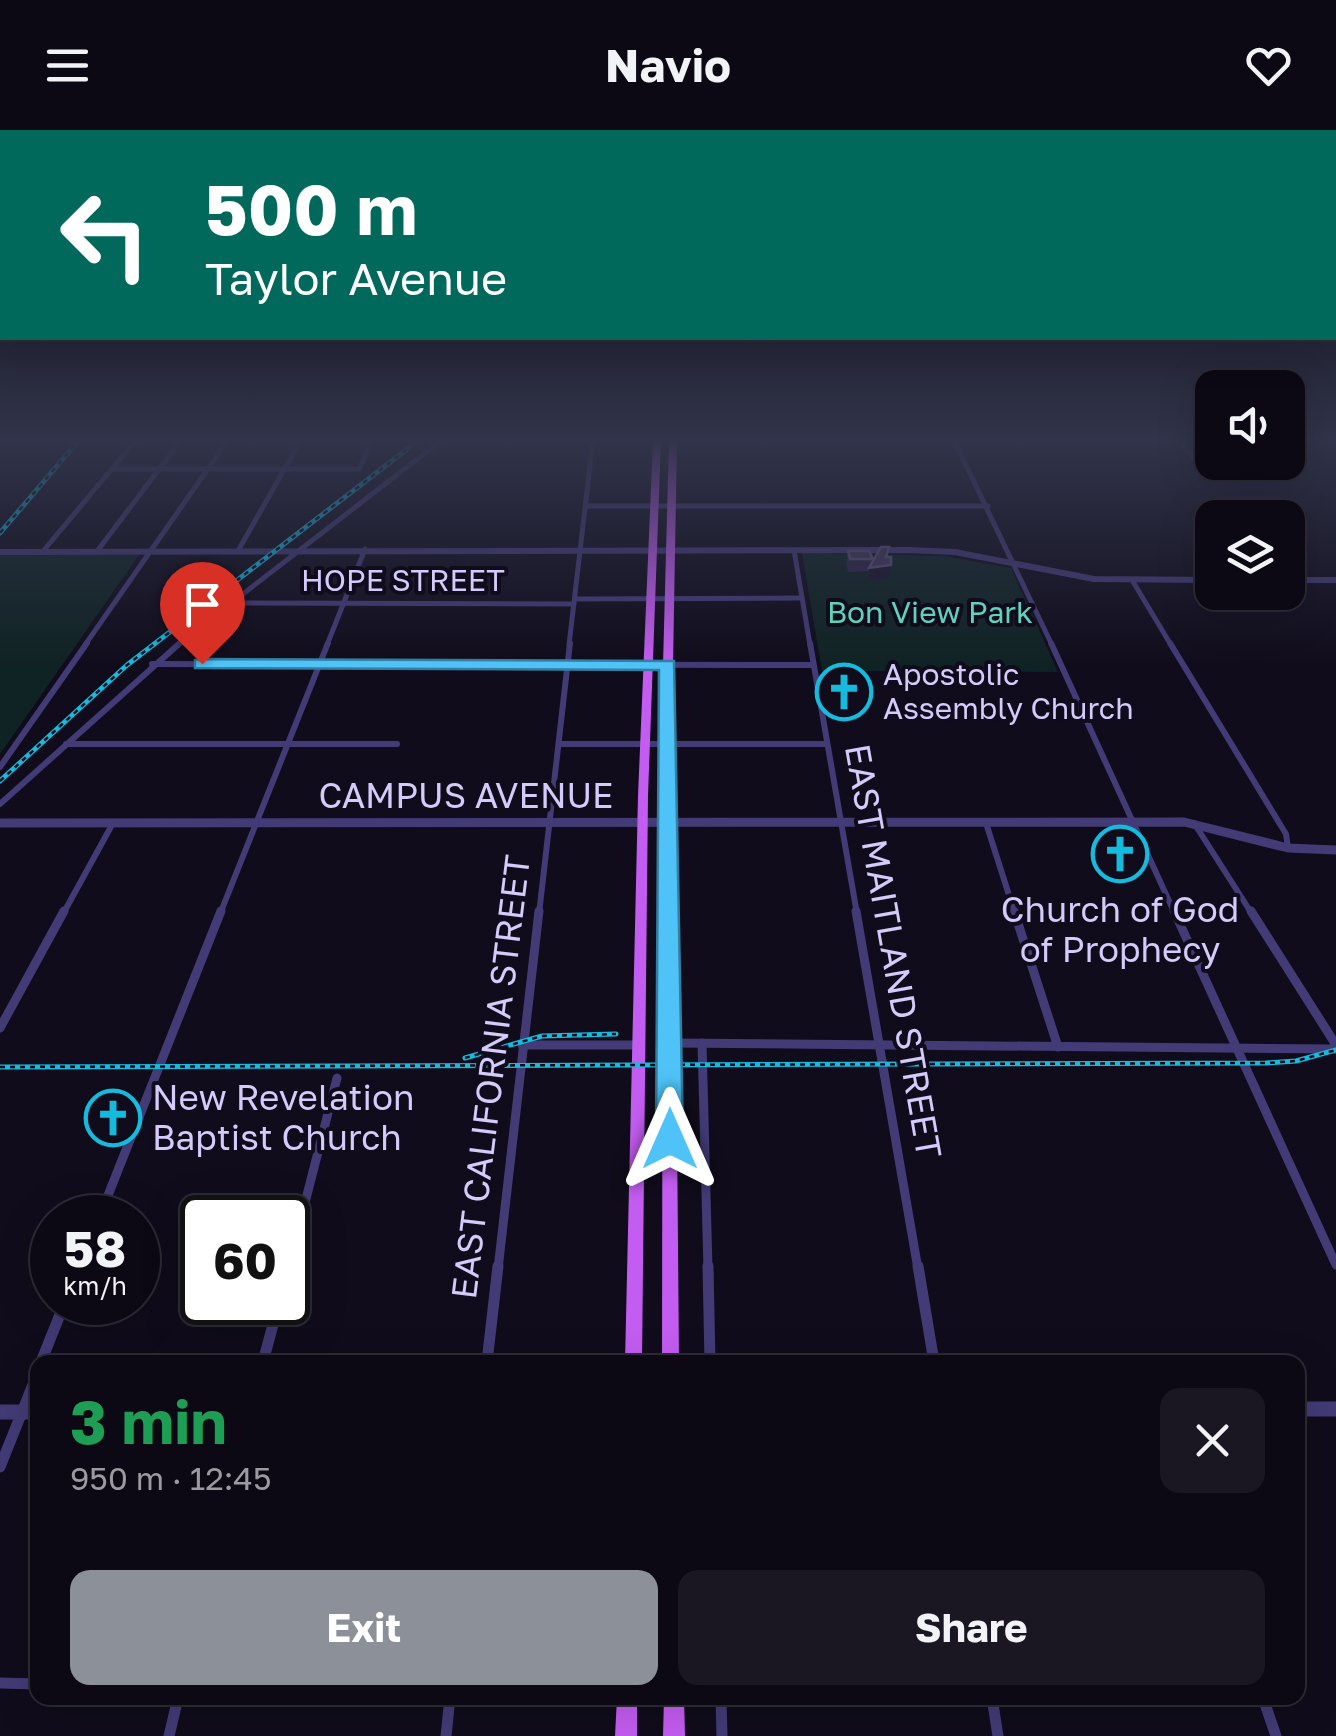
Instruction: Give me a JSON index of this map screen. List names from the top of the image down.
{
  "streets": {
    "street": [
      "HOPE STREET",
      "CAMPUS AVENUE",
      "EAST MAITLAND STREET",
      "EAST CALIFORNIA STREET"
    ]
  },
  "crossings": [
    ["HOPE STREET", "EAST MAITLAND STREET"],
    ["HOPE STREET", "EAST CALIFORNIA STREET"],
    ["CAMPUS AVENUE", "EAST MAITLAND STREET"],
    ["CAMPUS AVENUE", "EAST CALIFORNIA STREET"]
  ],
  "parks": ["Bon View Park"],
  "places": {
    "church": ["Apostolic Assembly Church", "Church of God of Prophecy", "New Revelation Baptist Church"]
  },
  "page": {
    "header": "Navio",
    "turn": ["500 m", "Taylor Avenue"],
    "speed": "58 km/h",
    "limit": "60",
    "heading": ["3 min", "950 m · 12:45"],
    "buttons": ["Exit", "Share"]
  }
}
